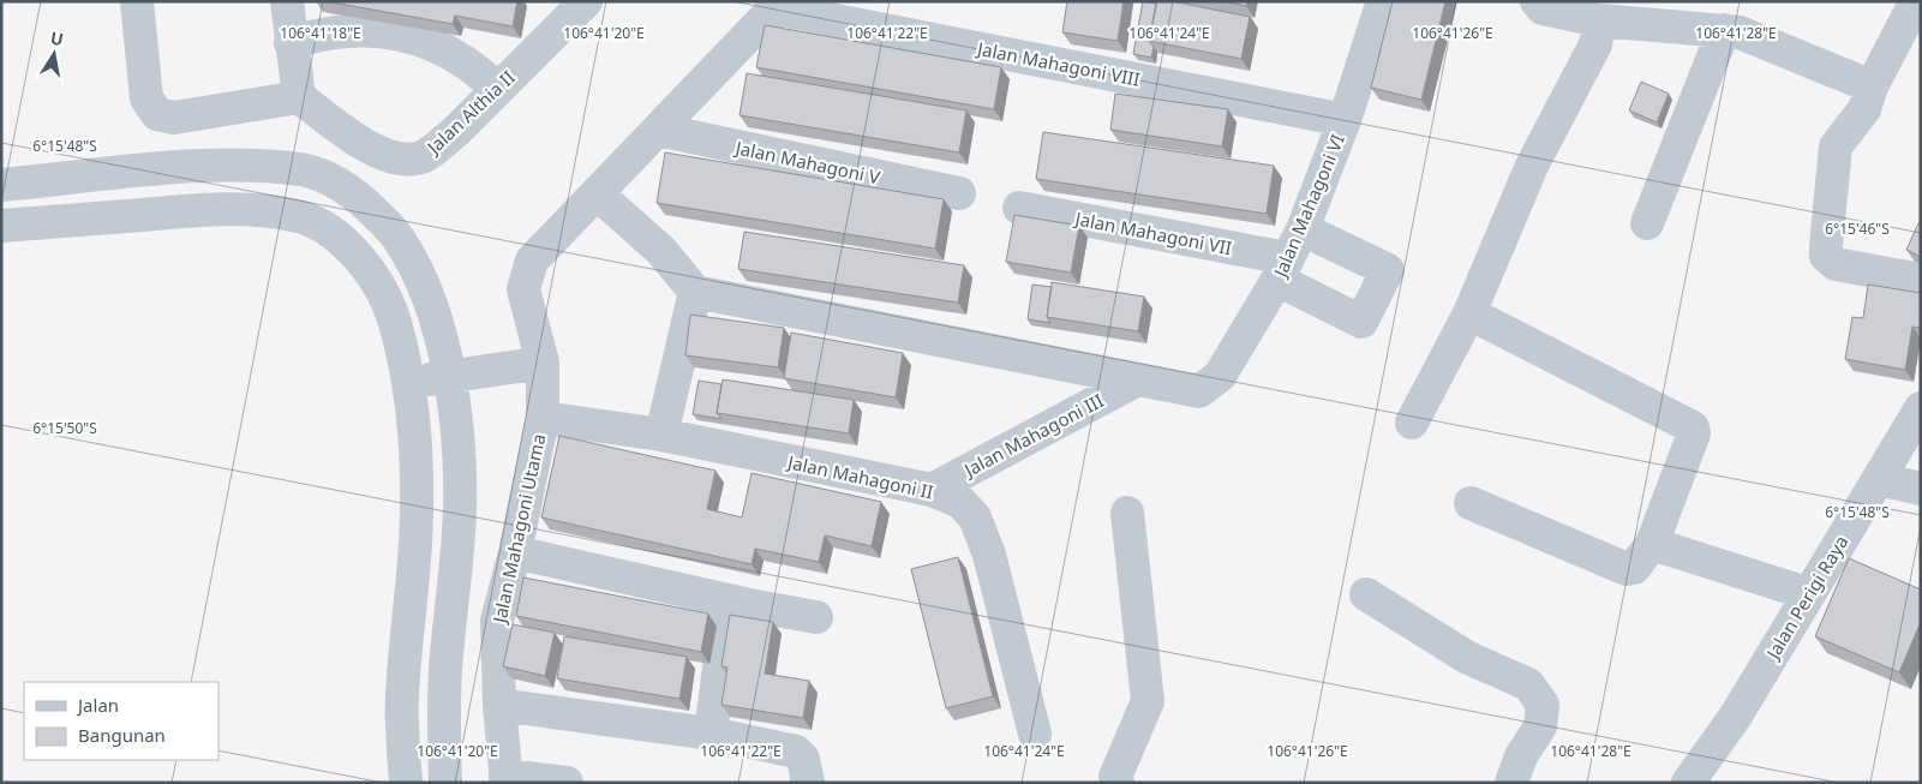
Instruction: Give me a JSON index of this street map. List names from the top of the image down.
{
  "streets": {
    "street": [
      "Jalan Mahagoni VIII",
      "Jalan Althia II",
      "Jalan Mahagoni V",
      "Jalan Mahagoni VI",
      "Jalan Mahagoni VII",
      "Jalan Mahagoni III",
      "Jalan Mahagoni II",
      "Jalan Mahagoni Utama",
      "Jalan Perigi Raya"
    ]
  },
  "crossings": [
    ["Jalan Mahagoni VIII", "Jalan Mahagoni VI"],
    ["Jalan Mahagoni VIII", "Jalan Mahagoni Utama"],
    ["Jalan Mahagoni V", "Jalan Mahagoni Utama"],
    ["Jalan Mahagoni VI", "Jalan Mahagoni VII"],
    ["Jalan Mahagoni VI", "Jalan Mahagoni III"],
    ["Jalan Mahagoni III", "Jalan Mahagoni II"],
    ["Jalan Mahagoni II", "Jalan Mahagoni Utama"]
  ],
  "legend": ["Jalan", "Bangunan"],
  "north": "top",
  "coordinates": [
    "106°41'18\"E",
    "106°41'20\"E",
    "106°41'22\"E",
    "106°41'24\"E",
    "106°41'26\"E",
    "106°41'28\"E",
    "6°15'48\"S",
    "6°15'46\"S",
    "6°15'50\"S"
  ]
}
